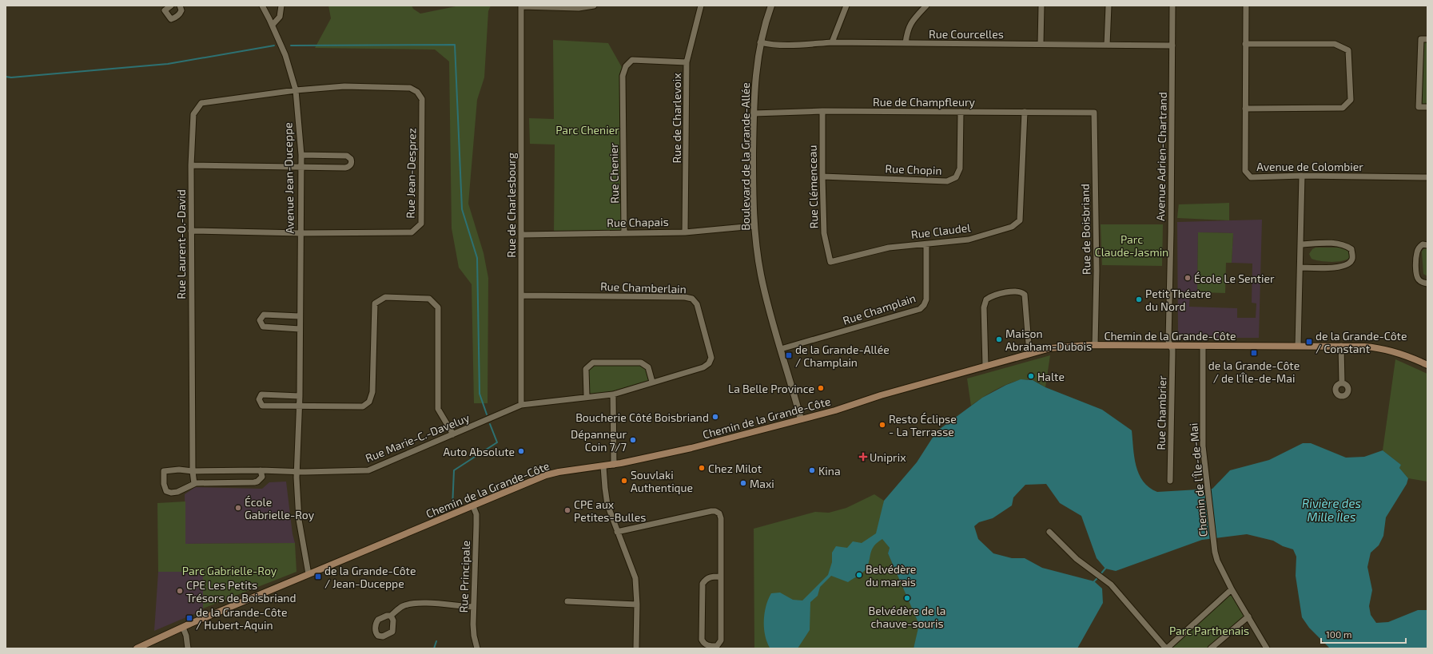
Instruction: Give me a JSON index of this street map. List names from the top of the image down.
{
  "streets": {
    "main road": ["Chemin de la Grande-Côte"],
    "street": [
      "Rue Courcelles",
      "Rue de Champfleury",
      "Rue de Charlevoix",
      "Boulevard de la Grande-Allée",
      "Avenue Adrien-Chartrand",
      "Avenue de Colombier",
      "Rue Chopin",
      "Rue Jean-Desprez",
      "Rue Chenier",
      "Avenue Jean-Duceppe",
      "Rue Clémenceau",
      "Rue de Charlesbourg",
      "Rue Chapais",
      "Rue de Boisbriand",
      "Rue Claudel",
      "Rue Laurent-O.-David",
      "Rue Chamberlain",
      "Rue Champlain",
      "Rue Chambrier",
      "Rue Marie-C.-Daveluy",
      "Chemin de l'Île-de-Mai",
      "Rue Principale"
    ]
  },
  "crossings": [
    ["Rue Courcelles", "Boulevard de la Grande-Allée"],
    ["Rue Courcelles", "Avenue Adrien-Chartrand"],
    ["Rue de Champfleury", "Boulevard de la Grande-Allée"],
    ["Rue de Champfleury", "Rue Chopin"],
    ["Rue de Champfleury", "Rue Clémenceau"],
    ["Rue de Champfleury", "Rue de Boisbriand"],
    ["Rue de Champfleury", "Rue Claudel"],
    ["Rue de Charlevoix", "Rue Chenier"],
    ["Rue de Charlevoix", "Rue Chapais"],
    ["Boulevard de la Grande-Allée", "Rue Chapais"],
    ["Boulevard de la Grande-Allée", "Rue Champlain"],
    ["Boulevard de la Grande-Allée", "Chemin de la Grande-Côte"],
    ["Avenue Adrien-Chartrand", "Chemin de la Grande-Côte"],
    ["Avenue Adrien-Chartrand", "Rue Chambrier"],
    ["Rue Chopin", "Rue Clémenceau"],
    ["Rue Jean-Desprez", "Avenue Jean-Duceppe"],
    ["Rue Jean-Desprez", "Rue Laurent-O.-David"],
    ["Rue Chenier", "Rue Chapais"],
    ["Avenue Jean-Duceppe", "Rue Laurent-O.-David"],
    ["Avenue Jean-Duceppe", "Chemin de la Grande-Côte"],
    ["Avenue Jean-Duceppe", "Rue Marie-C.-Daveluy"],
    ["Rue Clémenceau", "Rue Claudel"],
    ["Rue de Charlesbourg", "Rue Chapais"],
    ["Rue de Charlesbourg", "Rue Chamberlain"],
    ["Rue de Charlesbourg", "Rue Marie-C.-Daveluy"],
    ["Rue de Boisbriand", "Chemin de la Grande-Côte"],
    ["Rue Claudel", "Rue Champlain"],
    ["Rue Laurent-O.-David", "Rue Marie-C.-Daveluy"],
    ["Rue Chamberlain", "Rue Marie-C.-Daveluy"],
    ["Chemin de la Grande-Côte", "Rue Chambrier"],
    ["Chemin de la Grande-Côte", "Chemin de l'Île-de-Mai"],
    ["Chemin de la Grande-Côte", "Rue Principale"]
  ],
  "water": ["Rivière des Mille Îles"],
  "parks": [
    "Parc Chenier",
    "Parc Claude-Jasmin",
    "Parc Gabrielle-Roy",
    "Parc Parthenais"
  ],
  "places": {
    "other": [
      "École Le Sentier",
      "Petit Théatre du Nord",
      "Maison Abraham-Dubois",
      "Halte",
      "La Belle Province",
      "Boucherie Côté Boisbriand",
      "Resto Éclipse - La Terrasse",
      "Dépanneur Coin 7/7",
      "Auto Absolute",
      "Chez Milot",
      "Kina",
      "Souvlaki Authentique",
      "Maxi",
      "École Gabrielle-Roy",
      "CPE aux Petites-Bulles",
      "Belvédère du marais",
      "CPE Les Petits Trésors de Boisbriand",
      "Belvédère de la chauve-souris"
    ],
    "transit": [
      "de la Grande-Côte / Constant",
      "de la Grande-Côte / de l'Île-de-Mai",
      "de la Grande-Allée / Champlain",
      "de la Grande-Côte / Jean-Duceppe",
      "de la Grande-Côte / Hubert-Aquin"
    ],
    "health": ["Uniprix"]
  },
  "scale_bar": "100 m"
}
